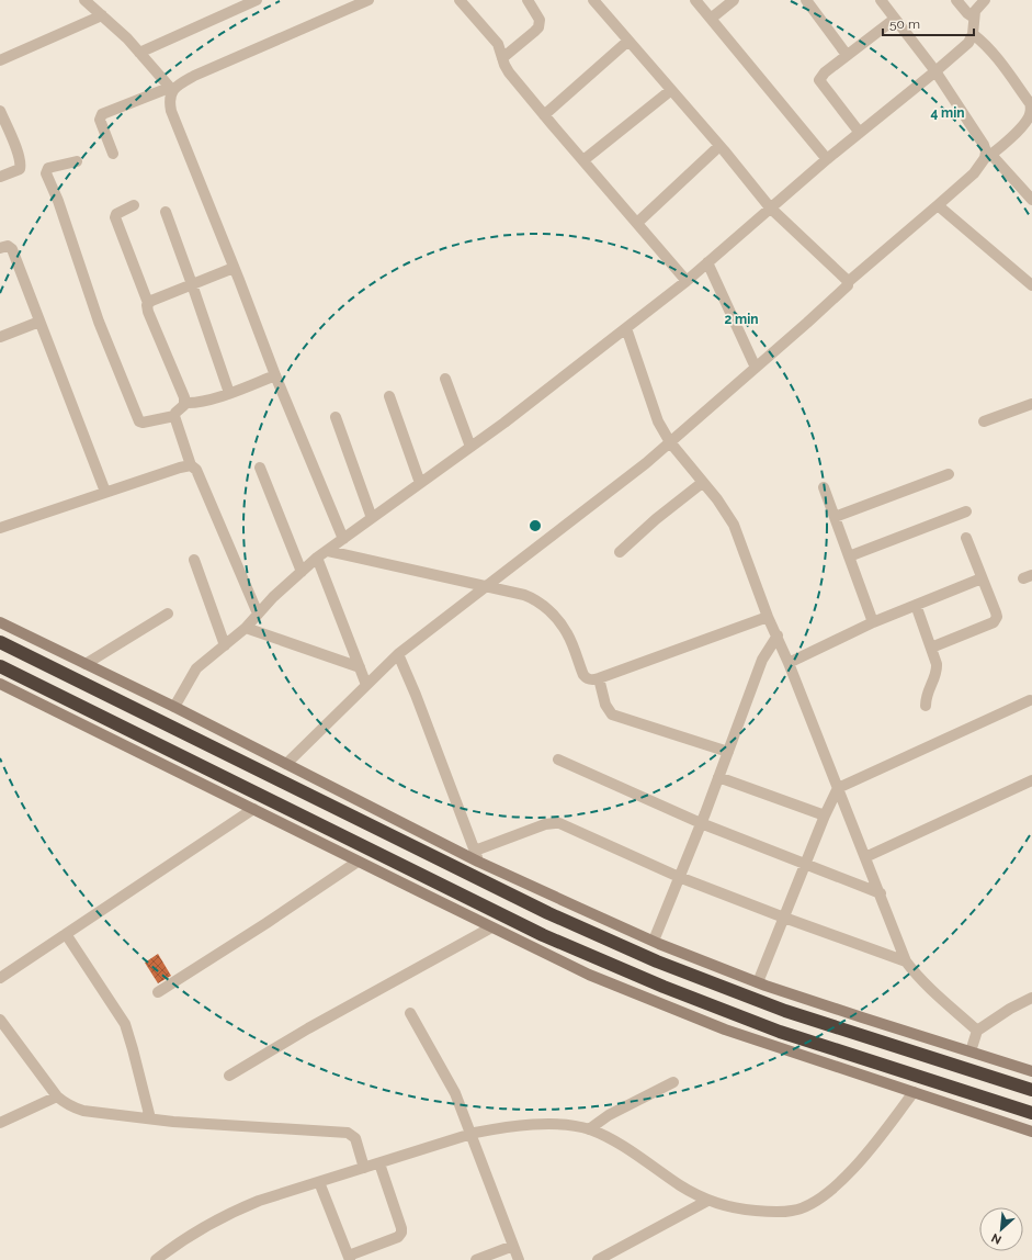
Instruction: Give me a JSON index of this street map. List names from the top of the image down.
{
  "scale_bar": "50 m",
  "north": "bottom left",
  "rings": ["4 min", "2 min"]
}
